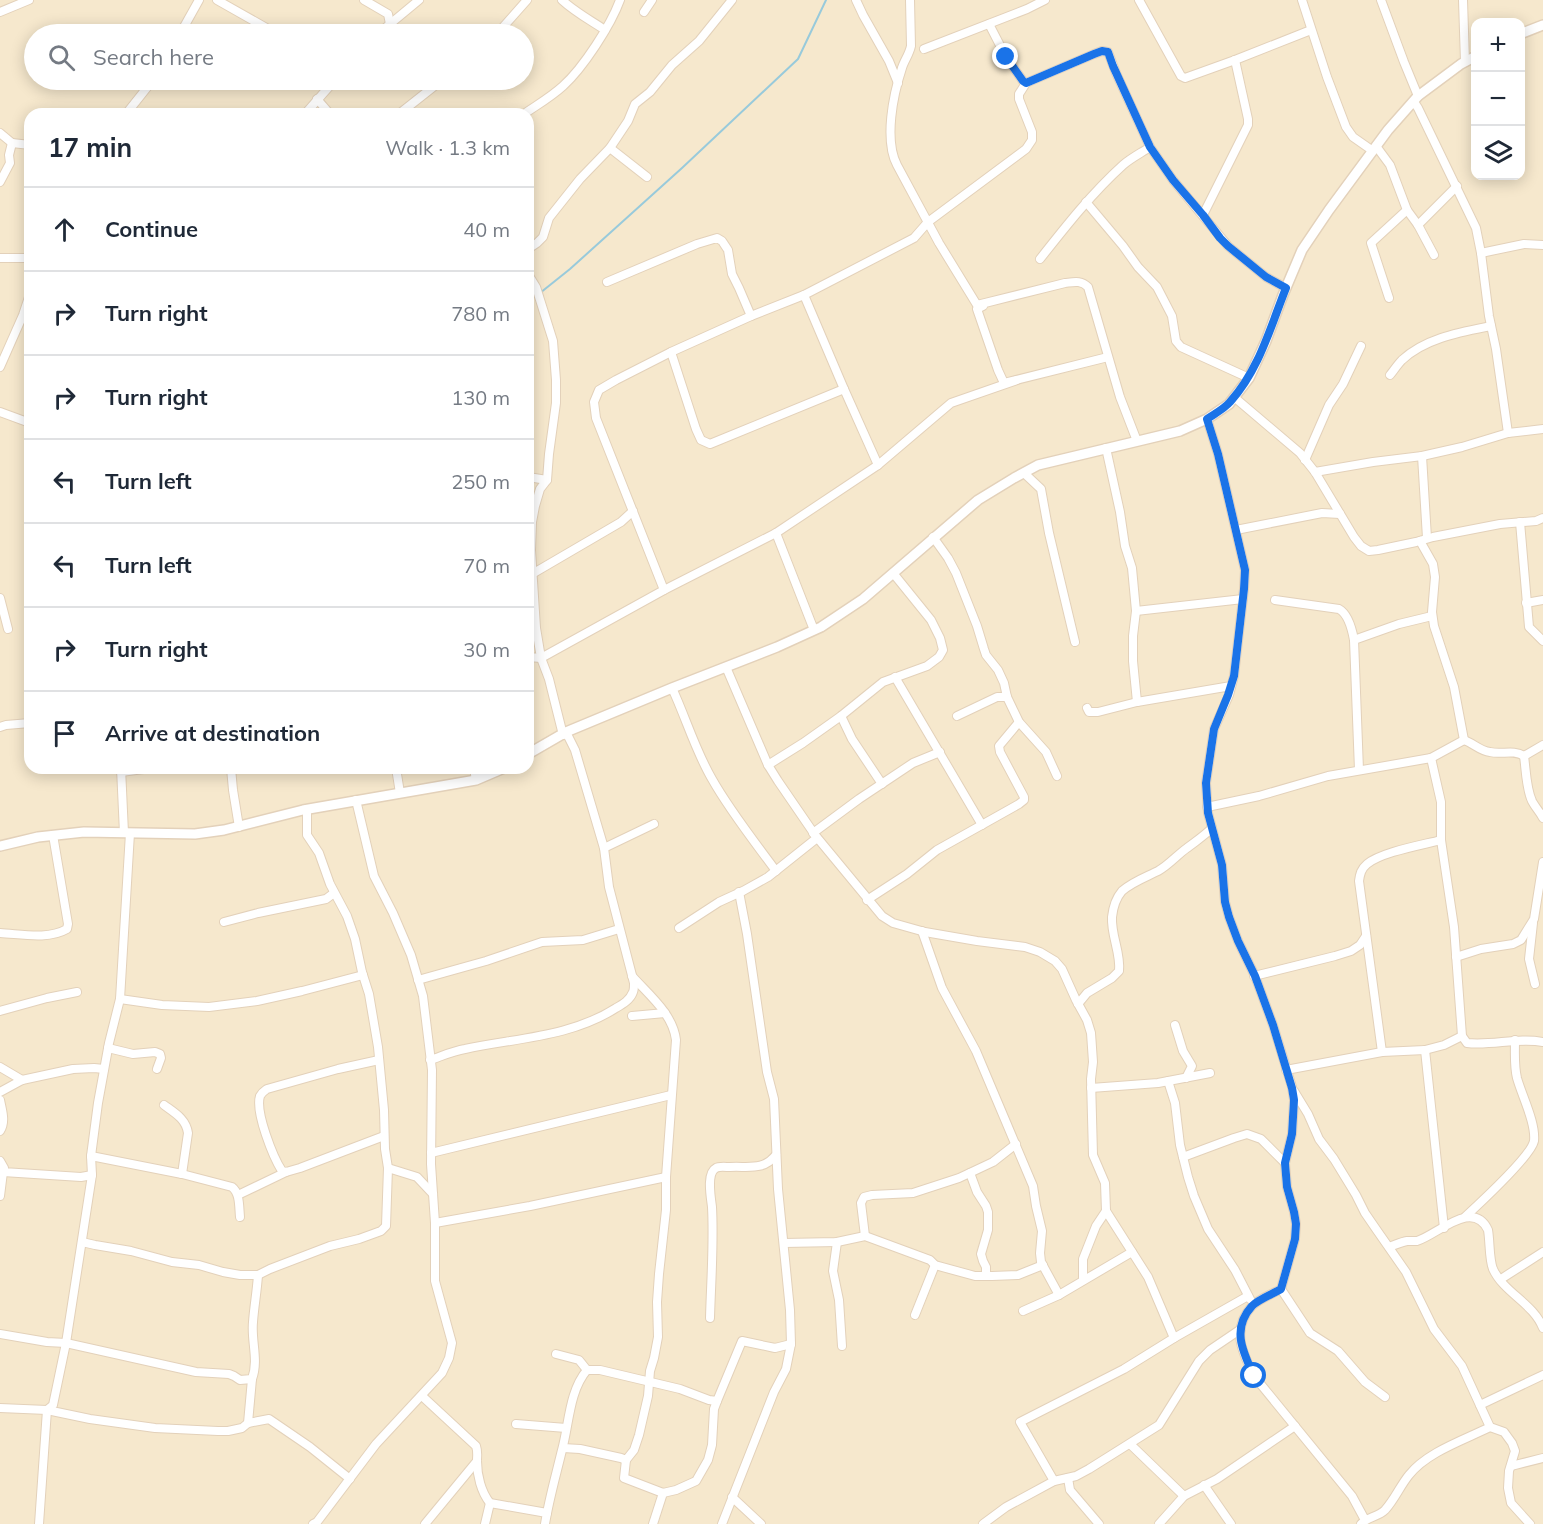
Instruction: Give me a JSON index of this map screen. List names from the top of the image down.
{
  "page": {
    "map_buttons": ["+", "−"],
    "search": "Search here",
    "heading": ["17 min", "Walk · 1.3 km"],
    "list": [
      ["Continue", "40 m"],
      ["Turn right", "780 m"],
      ["Turn right", "130 m"],
      ["Turn left", "250 m"],
      ["Turn left", "70 m"],
      ["Turn right", "30 m"],
      "Arrive at destination"
    ]
  }
}
